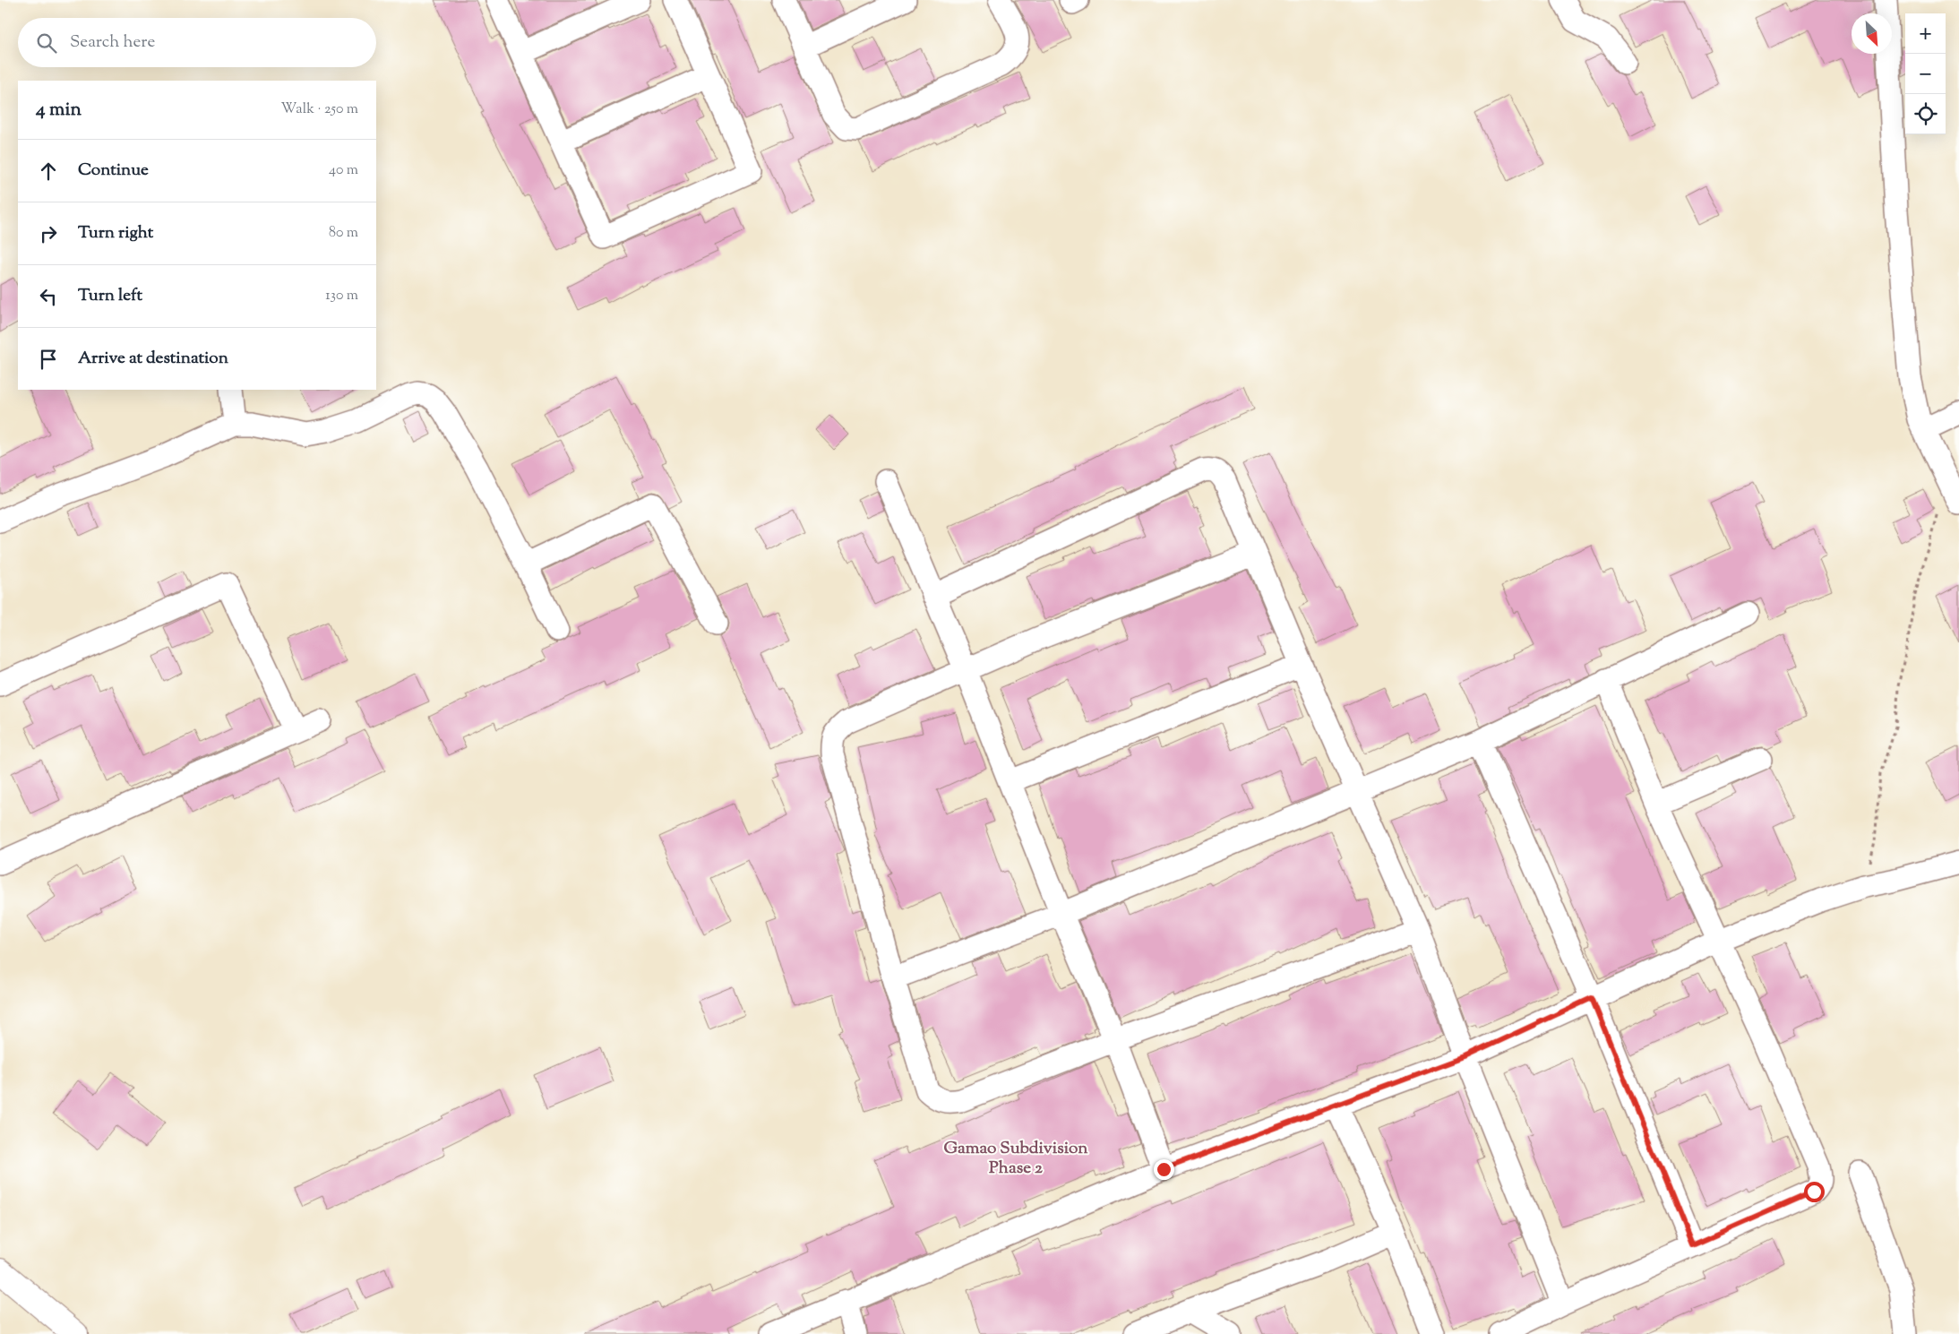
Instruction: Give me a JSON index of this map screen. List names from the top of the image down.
{
  "districts": ["Gamao Subdivision Phase 2"],
  "north": "bottom right",
  "page": {
    "map_buttons": ["+", "−"],
    "search": "Search here",
    "heading": ["4 min", "Walk · 250 m"],
    "list": [
      ["Continue", "40 m"],
      ["Turn right", "80 m"],
      ["Turn left", "130 m"],
      "Arrive at destination"
    ]
  }
}
